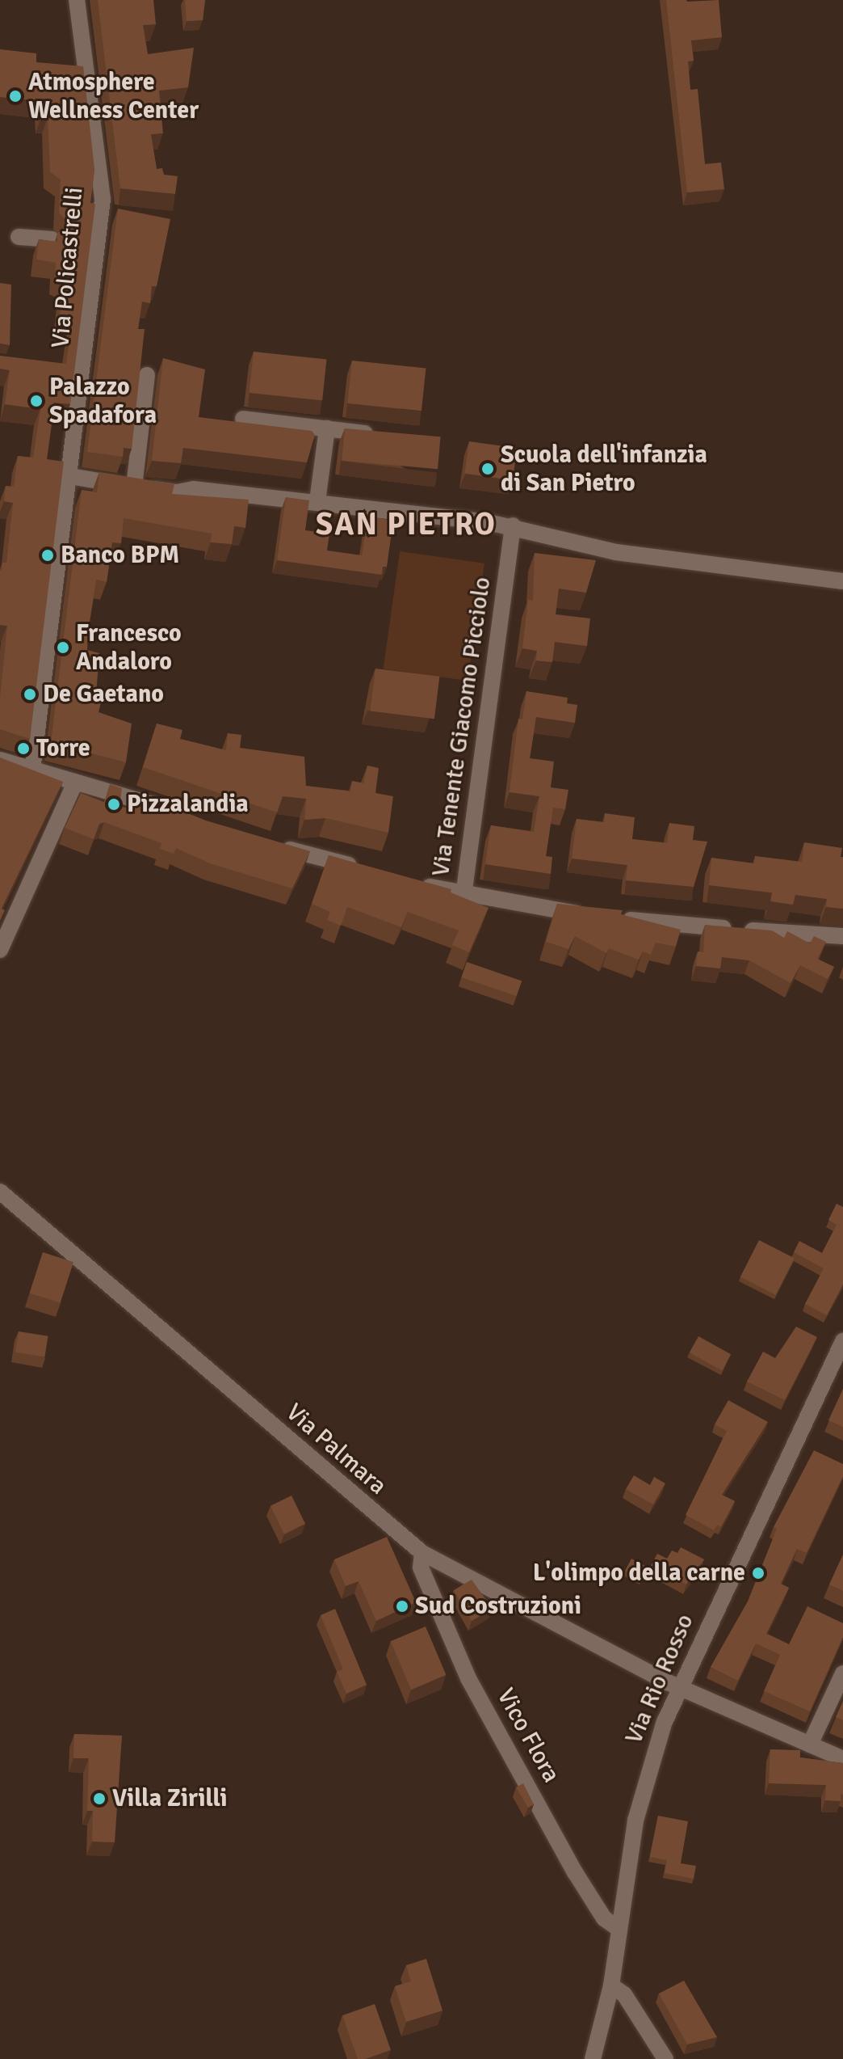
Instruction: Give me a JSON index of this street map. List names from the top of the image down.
{
  "streets": {
    "street": [
      "Via Policastrelli",
      "Via Tenente Giacomo Picciolo",
      "Via Palmara",
      "Via Rio Rosso",
      "Vico Flora"
    ]
  },
  "crossings": [
    ["Via Palmara", "Via Rio Rosso"],
    ["Via Palmara", "Vico Flora"],
    ["Via Rio Rosso", "Vico Flora"]
  ],
  "districts": ["SAN PIETRO"],
  "places": [
    "Atmosphere Wellness Center",
    "Palazzo Spadafora",
    "Scuola dell'infanzia di San Pietro",
    "Banco BPM",
    "Francesco Andaloro",
    "De Gaetano",
    "Torre",
    "Pizzalandia",
    "L'olimpo della carne",
    "Sud Costruzioni",
    "Villa Zirilli"
  ]
}
